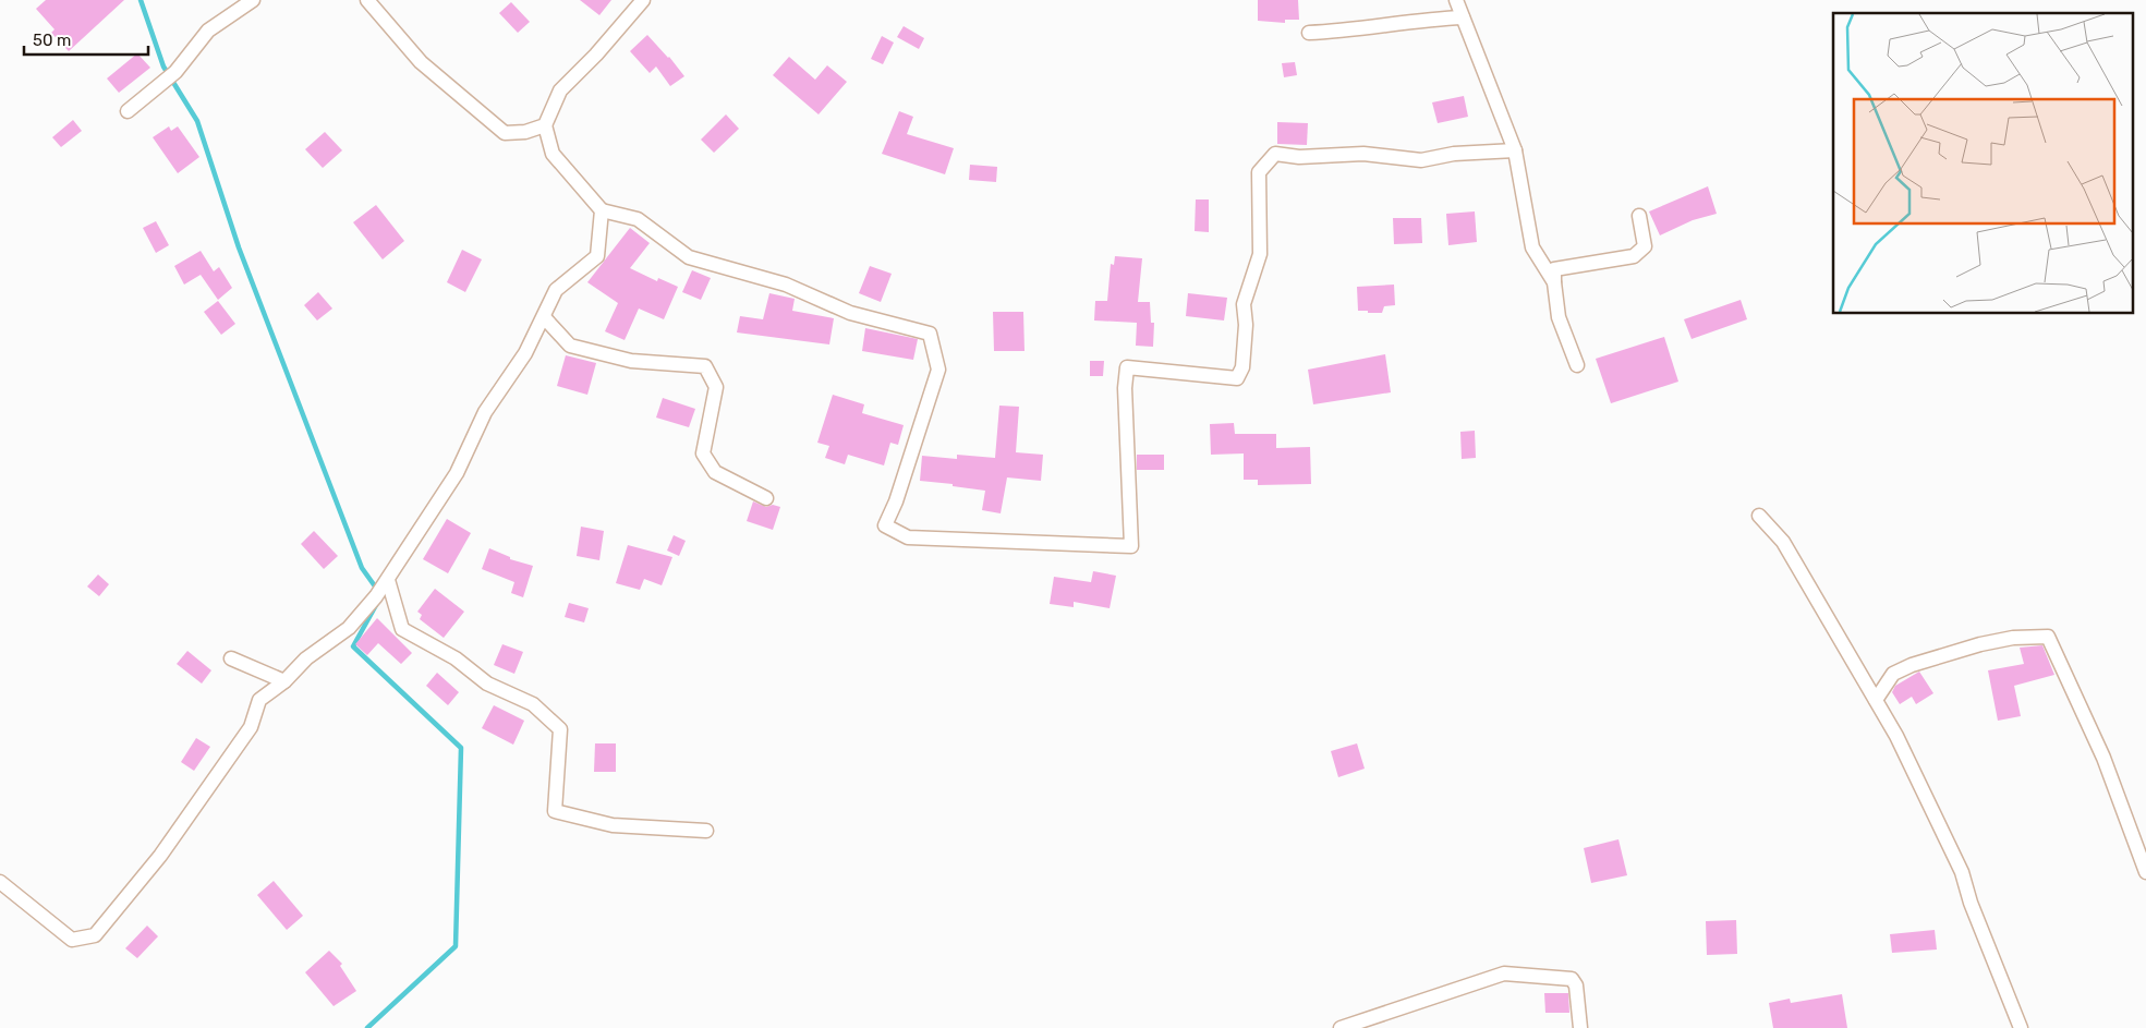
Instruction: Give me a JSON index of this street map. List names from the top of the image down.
{
  "scale_bar": "50 m"
}
